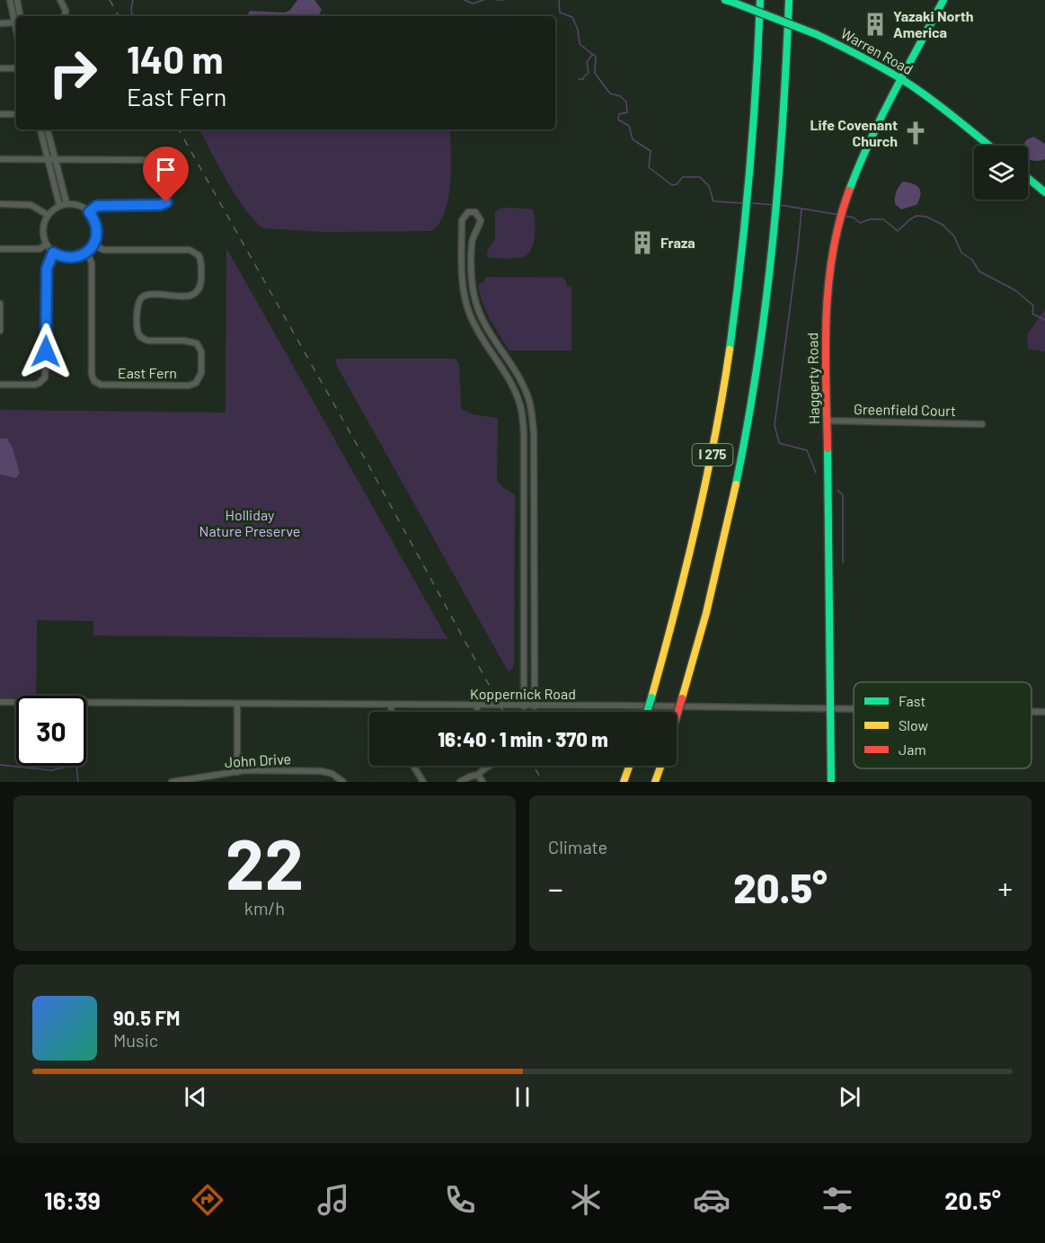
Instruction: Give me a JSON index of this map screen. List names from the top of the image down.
{
  "streets": {
    "main road": ["Warren Road", "Haggerty Road", "I 275"],
    "street": [
      "East Fern",
      "Greenfield Court",
      "Koppernick Road",
      "John Drive"
    ]
  },
  "crossings": [
    ["Warren Road", "Haggerty Road"],
    ["Haggerty Road", "Greenfield Court"],
    ["Haggerty Road", "Koppernick Road"]
  ],
  "parks": ["Holliday Nature Preserve"],
  "places": {
    "building": ["Yazaki North America", "Fraza"],
    "church": ["Life Covenant Church"]
  },
  "legend": ["Fast", "Slow", "Jam"],
  "page": {
    "turn": ["140 m", "East Fern"],
    "limit": "30",
    "trip": "16:40 · 1 min · 370 m",
    "tile": [
      ["22", "km/h"],
      "Climate"
    ],
    "heat": ["−", "20.5°", "+"],
    "song": ["90.5 FM", "Music"],
    "tabs": ["16:39", "20.5°"]
  }
}
